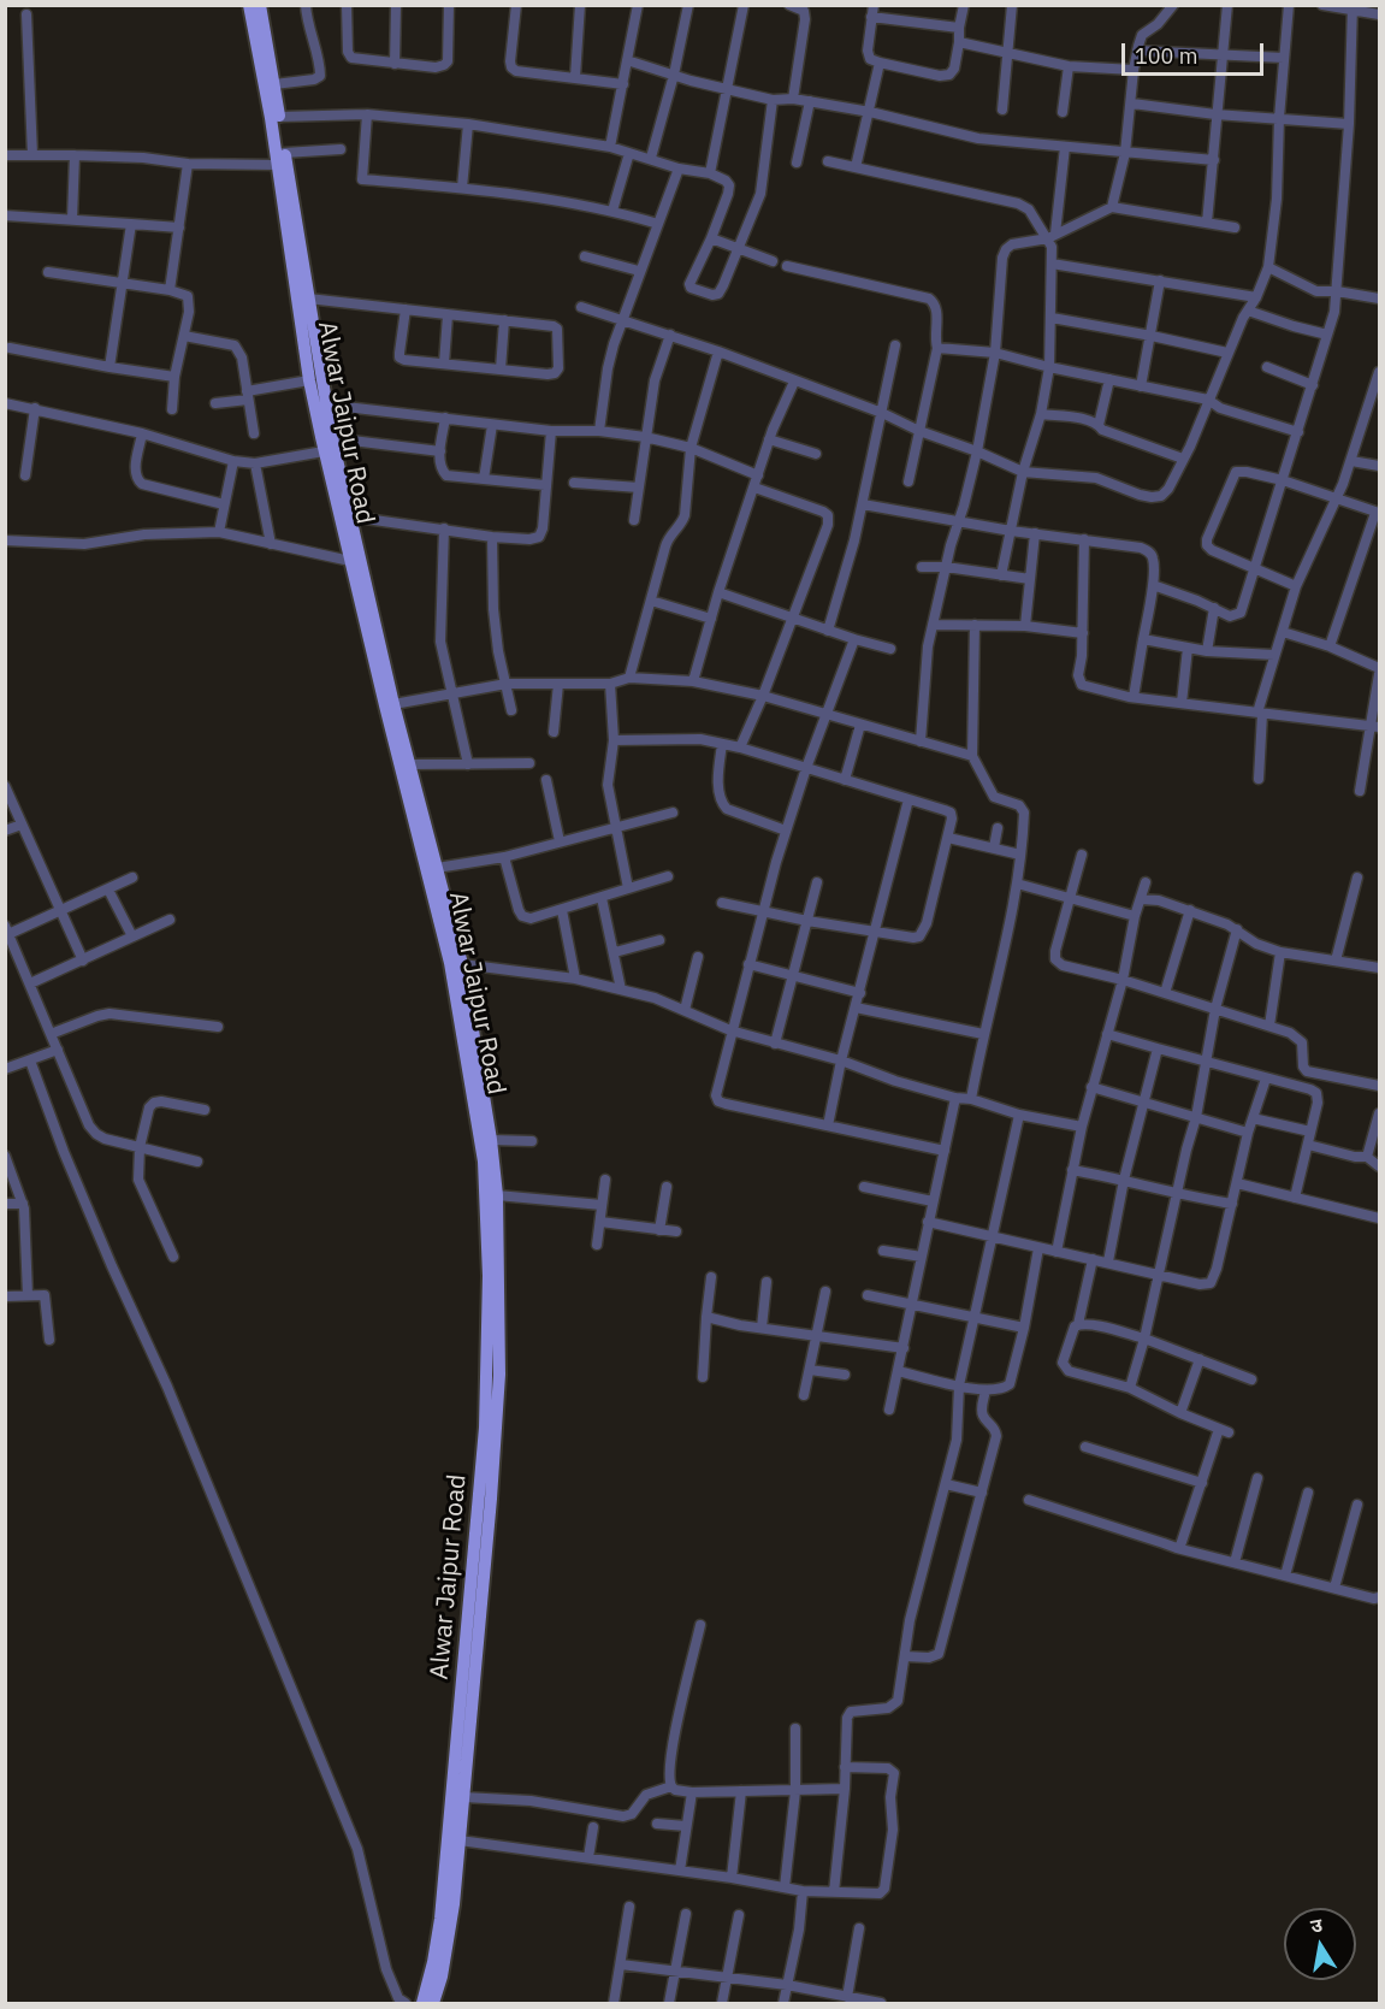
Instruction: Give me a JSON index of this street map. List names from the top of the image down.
{
  "streets": {
    "main road": ["Alwar Jaipur Road"]
  },
  "scale_bar": "100 m",
  "north": "top"
}
